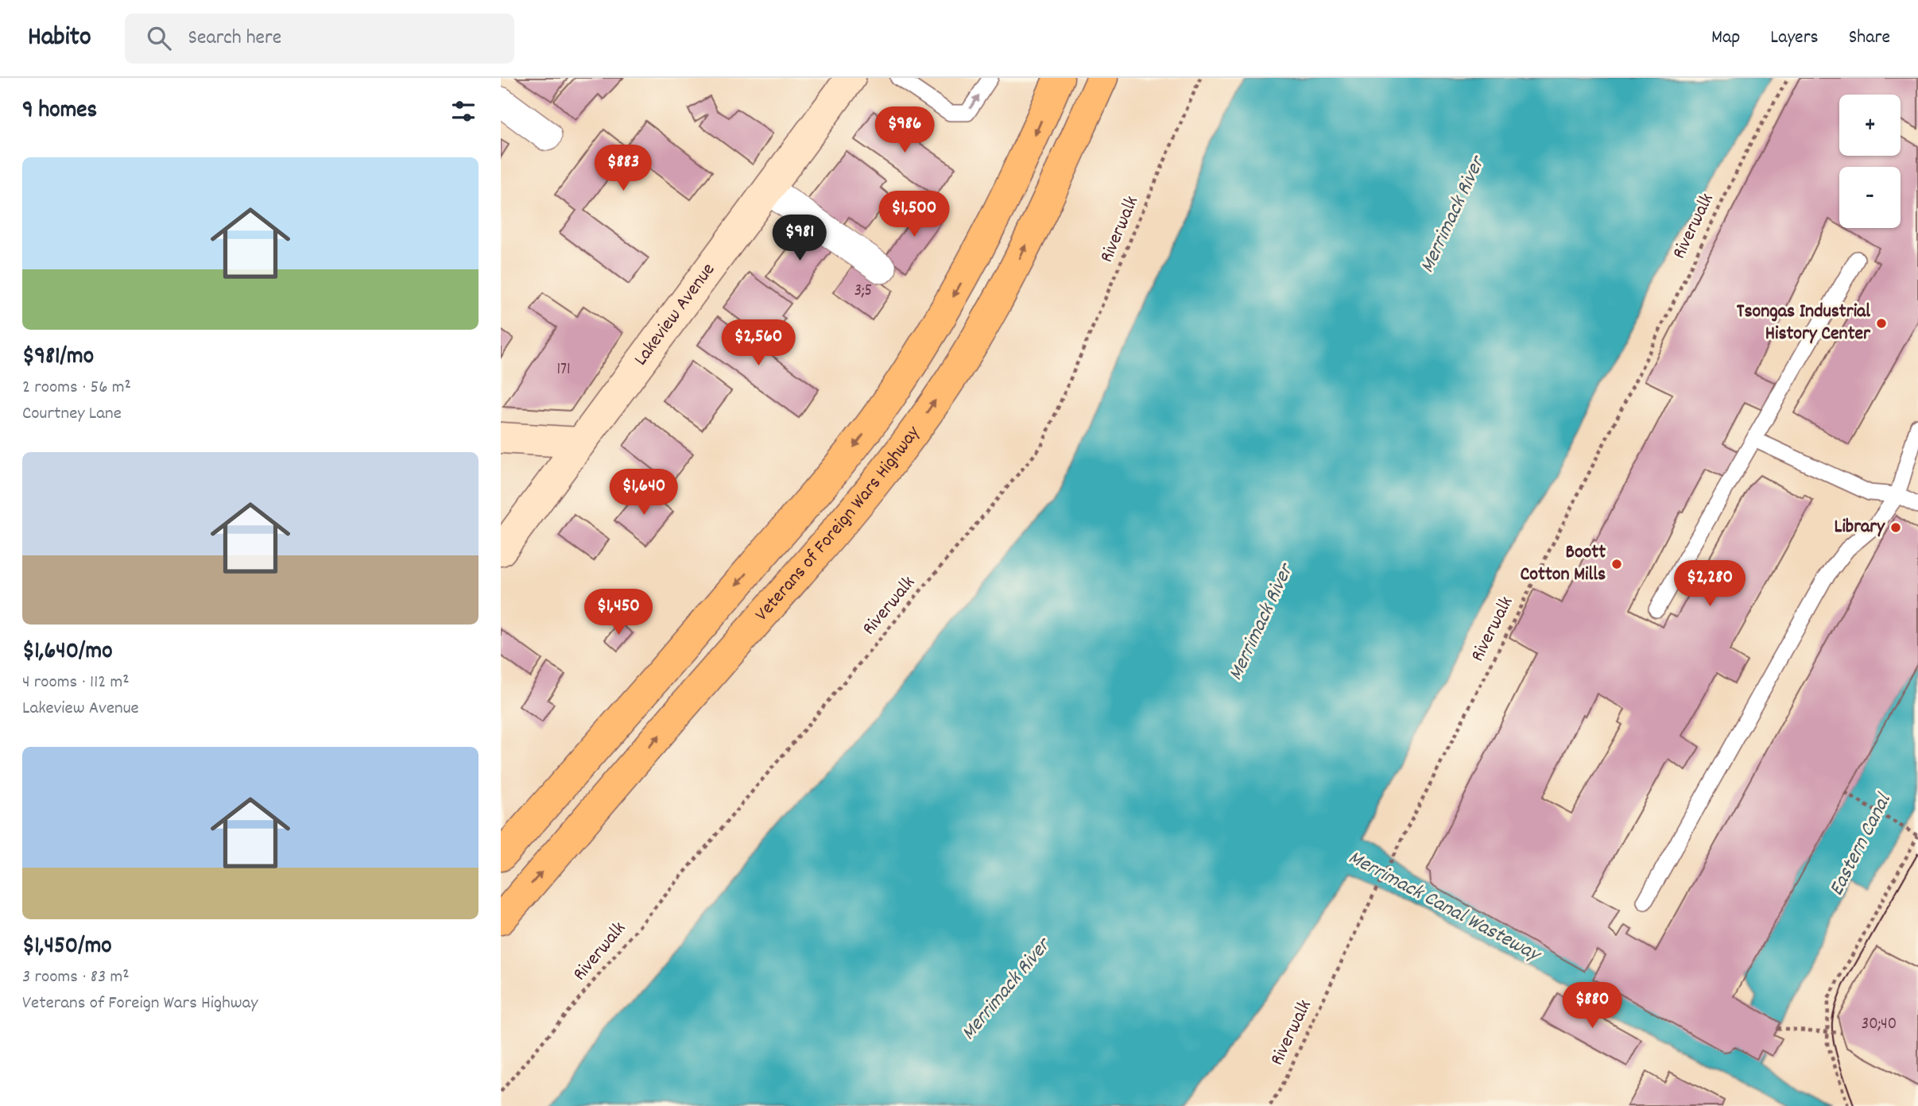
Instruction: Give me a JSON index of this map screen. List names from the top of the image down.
{
  "streets": {
    "main road": ["Lakeview Avenue", "Veterans of Foreign Wars Highway"],
    "path": ["Riverwalk"]
  },
  "water": ["Merrimack River", "Eastern Canal", "Merrimack Canal Wasteway"],
  "places": ["Tsongas Industrial History Center", "Library", "Boott Cotton Mills"],
  "house_numbers": ["3;5", "171", "30;40"],
  "page": {
    "header": "Habito",
    "search": "Search here",
    "nav": ["Map", "Layers", "Share"],
    "heading": "9 homes",
    "map_buttons": ["+", "−"],
    "price": [
      "$986",
      "$883",
      "$1,500",
      "$981",
      "$2,560",
      "$1,640",
      "$2,280",
      "$1,450",
      "$880"
    ],
    "list": [
      {
        "name": "$981/mo",
        "note": "2 rooms · 56 m² · Courtney Lane"
      },
      {
        "name": "$1,640/mo",
        "note": "4 rooms · 112 m² · Lakeview Avenue"
      },
      {
        "name": "$1,450/mo",
        "note": "3 rooms · 83 m² · Veterans of Foreign Wars Highway"
      }
    ]
  }
}
